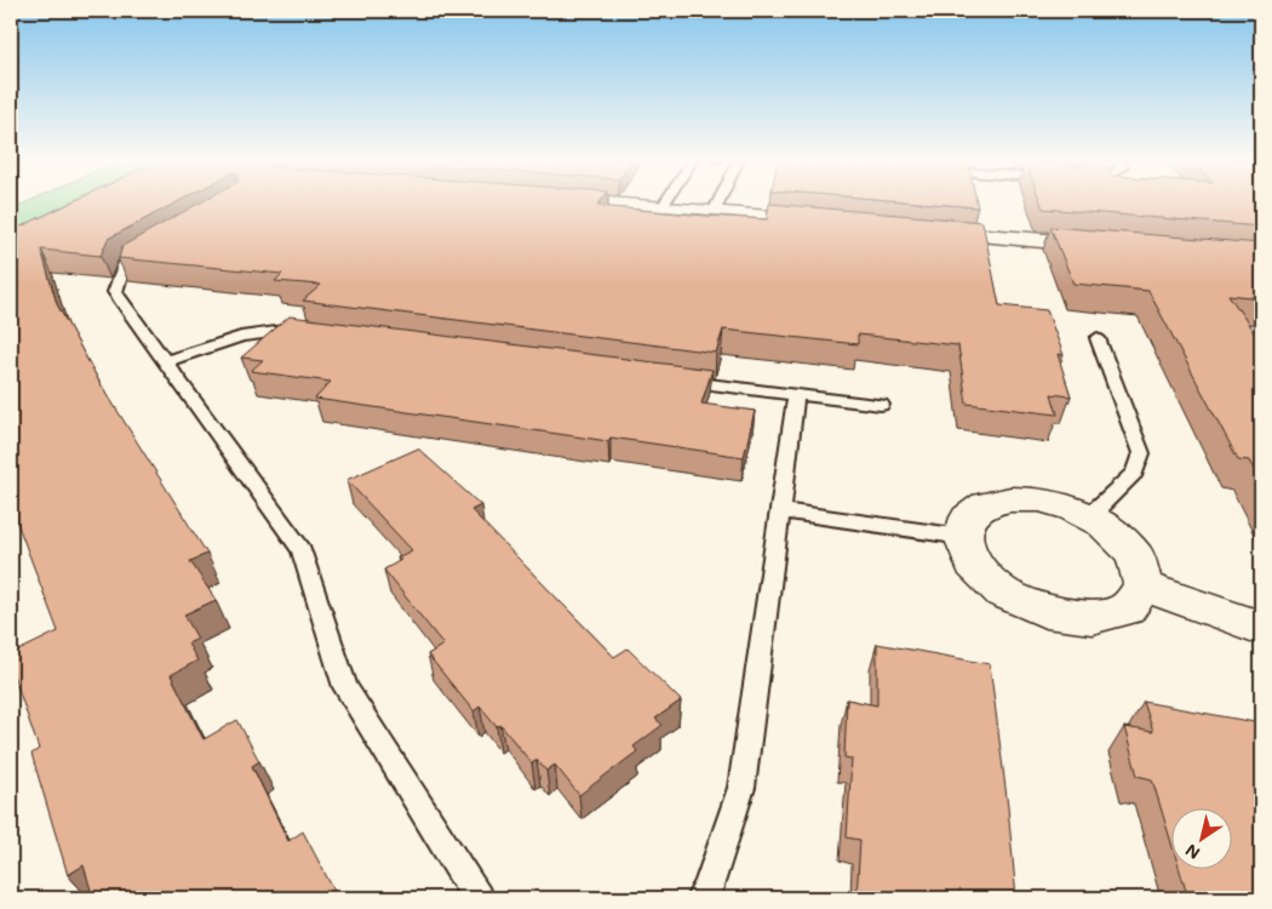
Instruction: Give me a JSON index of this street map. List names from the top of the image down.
{
  "north": "bottom left"
}
